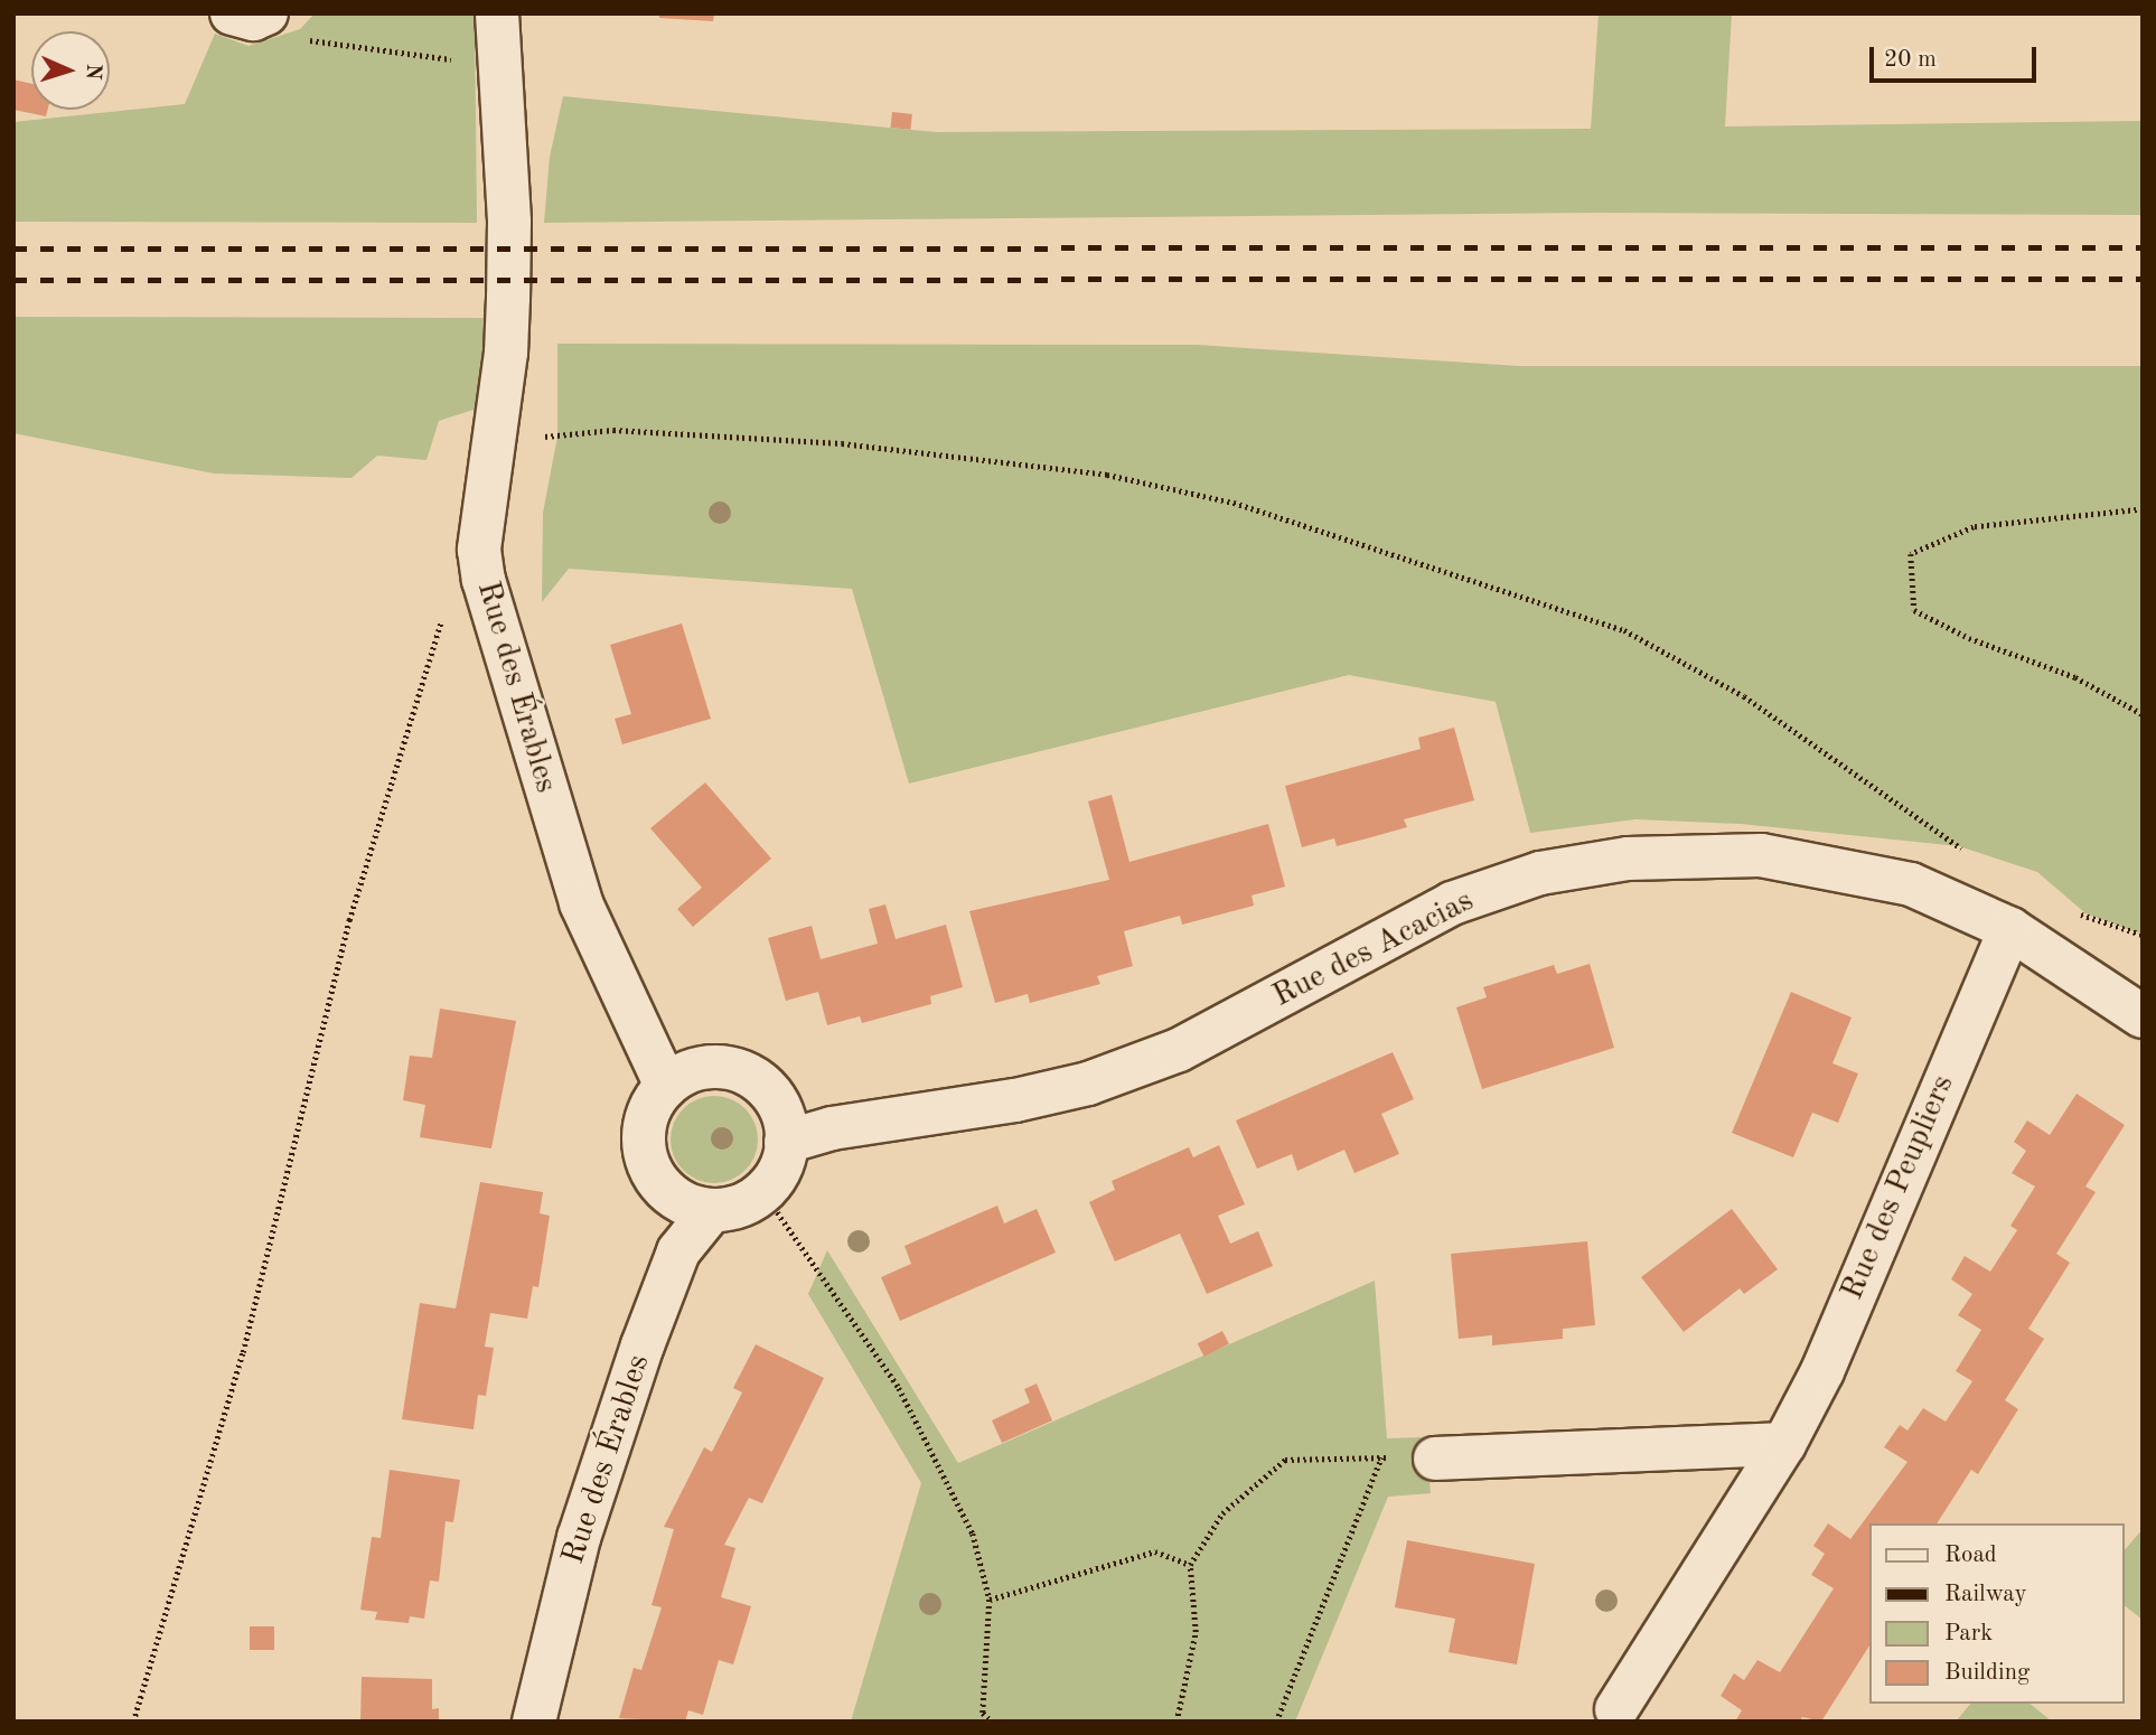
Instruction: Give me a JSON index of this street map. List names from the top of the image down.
{
  "streets": {
    "street": ["Rue des Érables", "Rue des Acacias", "Rue des Peupliers"]
  },
  "crossings": [
    ["Rue des Érables", "Rue des Acacias"],
    ["Rue des Acacias", "Rue des Peupliers"]
  ],
  "legend": [
    "Road",
    "Railway",
    "Park",
    "Building"
  ],
  "scale_bar": "20 m",
  "north": "right"
}
